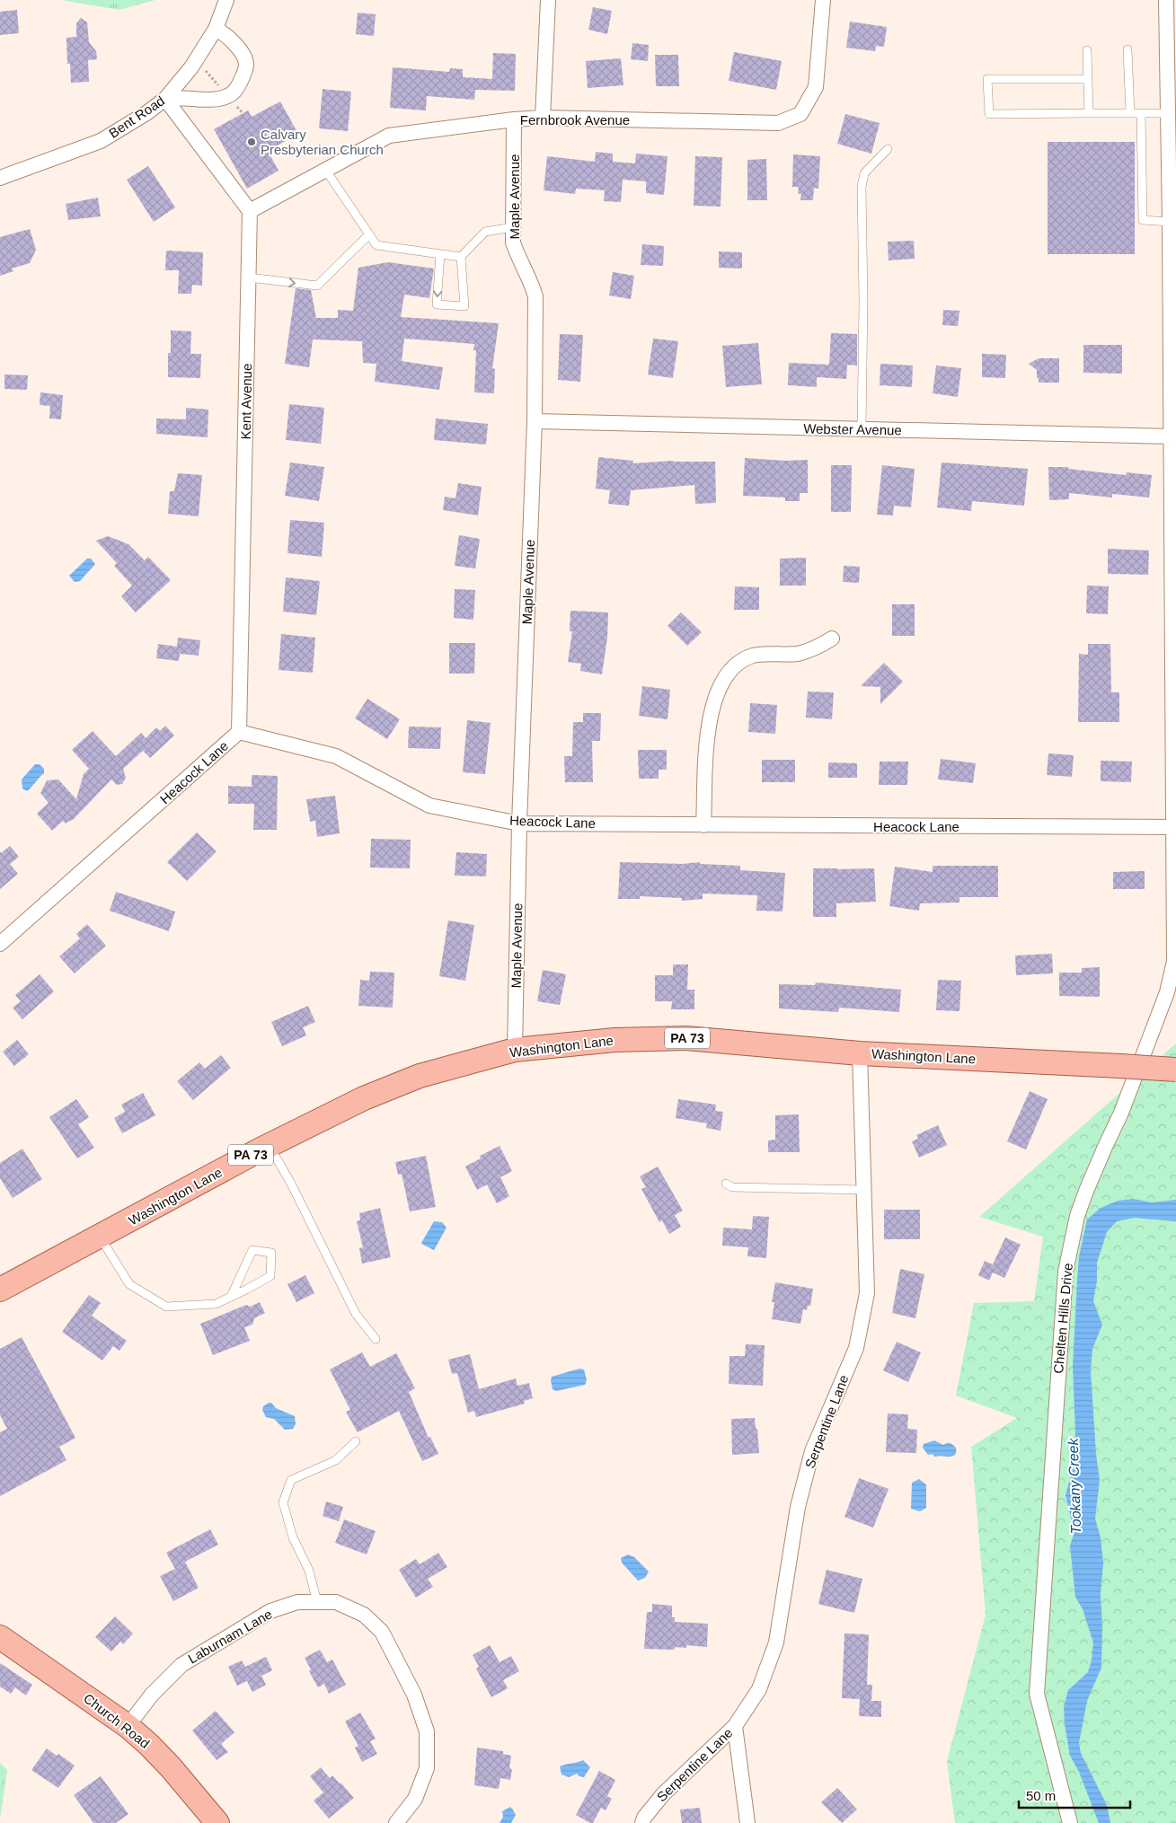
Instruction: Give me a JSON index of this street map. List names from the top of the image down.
{
  "streets": {
    "main road": ["PA 73", "Washington Lane", "Church Road"],
    "street": [
      "Bent Road",
      "Fernbrook Avenue",
      "Maple Avenue",
      "Kent Avenue",
      "Webster Avenue",
      "Heacock Lane",
      "Chelten Hills Drive",
      "Serpentine Lane",
      "Laburnam Lane"
    ]
  },
  "crossings": [
    ["Fernbrook Avenue", "Maple Avenue"],
    ["Fernbrook Avenue", "Kent Avenue"],
    ["Maple Avenue", "Webster Avenue"],
    ["Maple Avenue", "Heacock Lane"],
    ["Maple Avenue", "Washington Lane"],
    ["Kent Avenue", "Heacock Lane"],
    ["Webster Avenue", "Chelten Hills Drive"],
    ["Heacock Lane", "Chelten Hills Drive"],
    ["Washington Lane", "Serpentine Lane"],
    ["Laburnam Lane", "Church Road"]
  ],
  "water": ["Tookany Creek"],
  "places": ["Calvary Presbyterian Church"],
  "scale_bar": "50 m"
}
